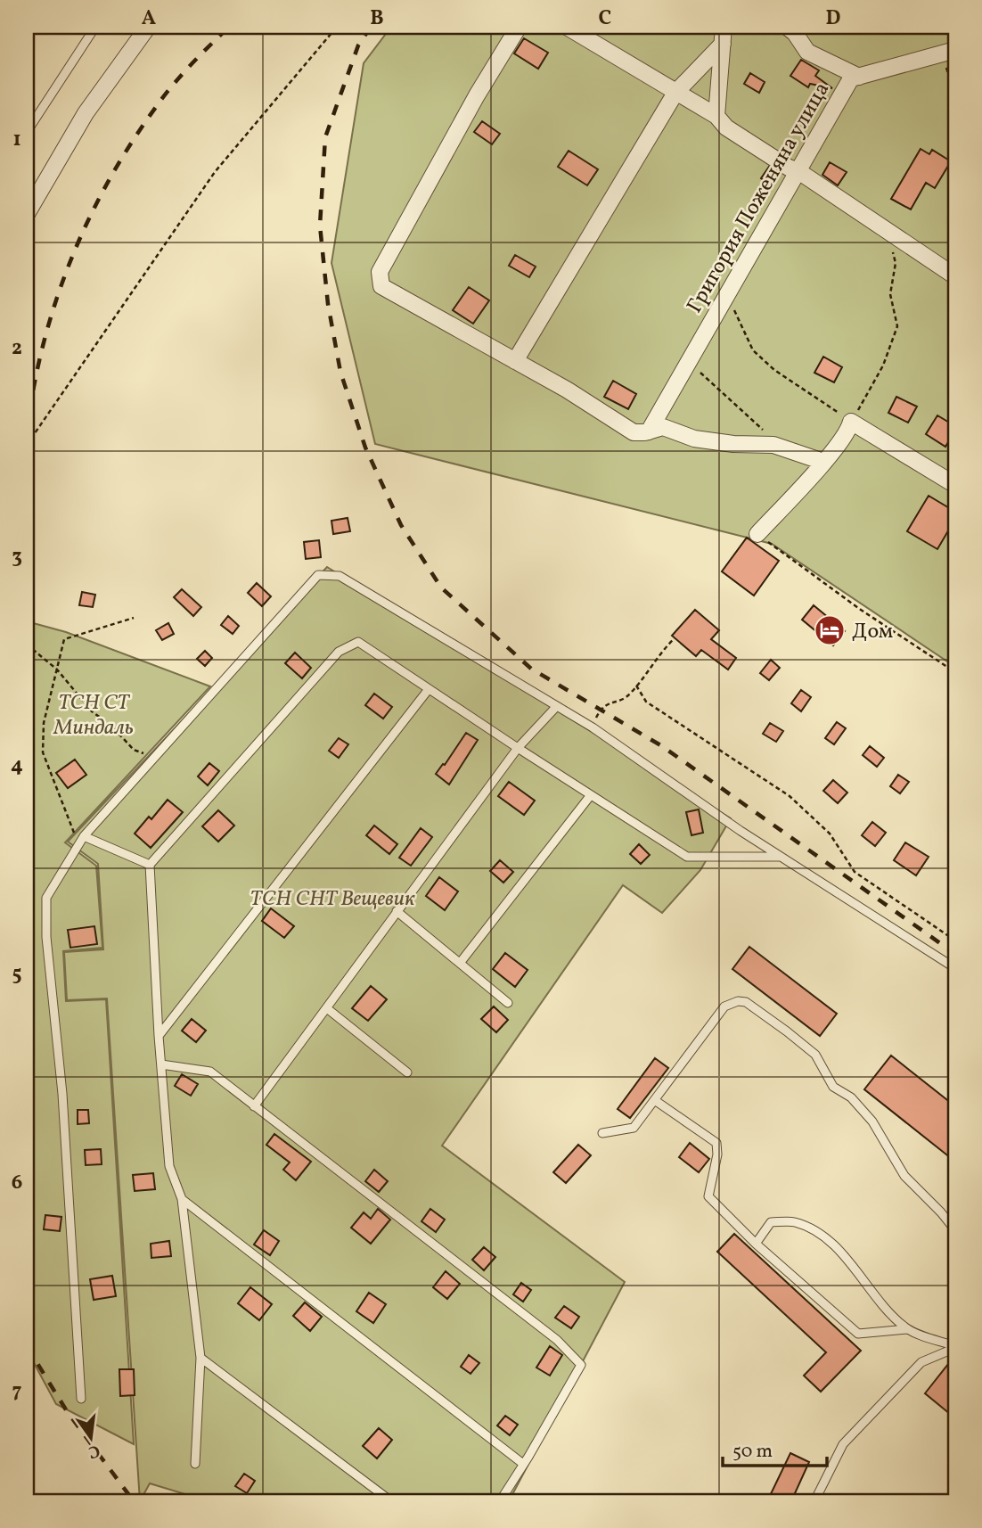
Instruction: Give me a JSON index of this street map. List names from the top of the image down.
{
  "streets": {
    "street": ["Григория Поженяна улица"]
  },
  "parks": ["ТСН СТ Миндаль", "ТСН СНТ Вещевик"],
  "places": {
    "hotel": ["Дом"]
  },
  "scale_bar": "50 m",
  "north": "bottom",
  "grid": {
    "columns": [
      "A",
      "B",
      "C",
      "D"
    ],
    "rows": [
      "1",
      "2",
      "3",
      "4",
      "5",
      "6",
      "7"
    ]
  }
}
